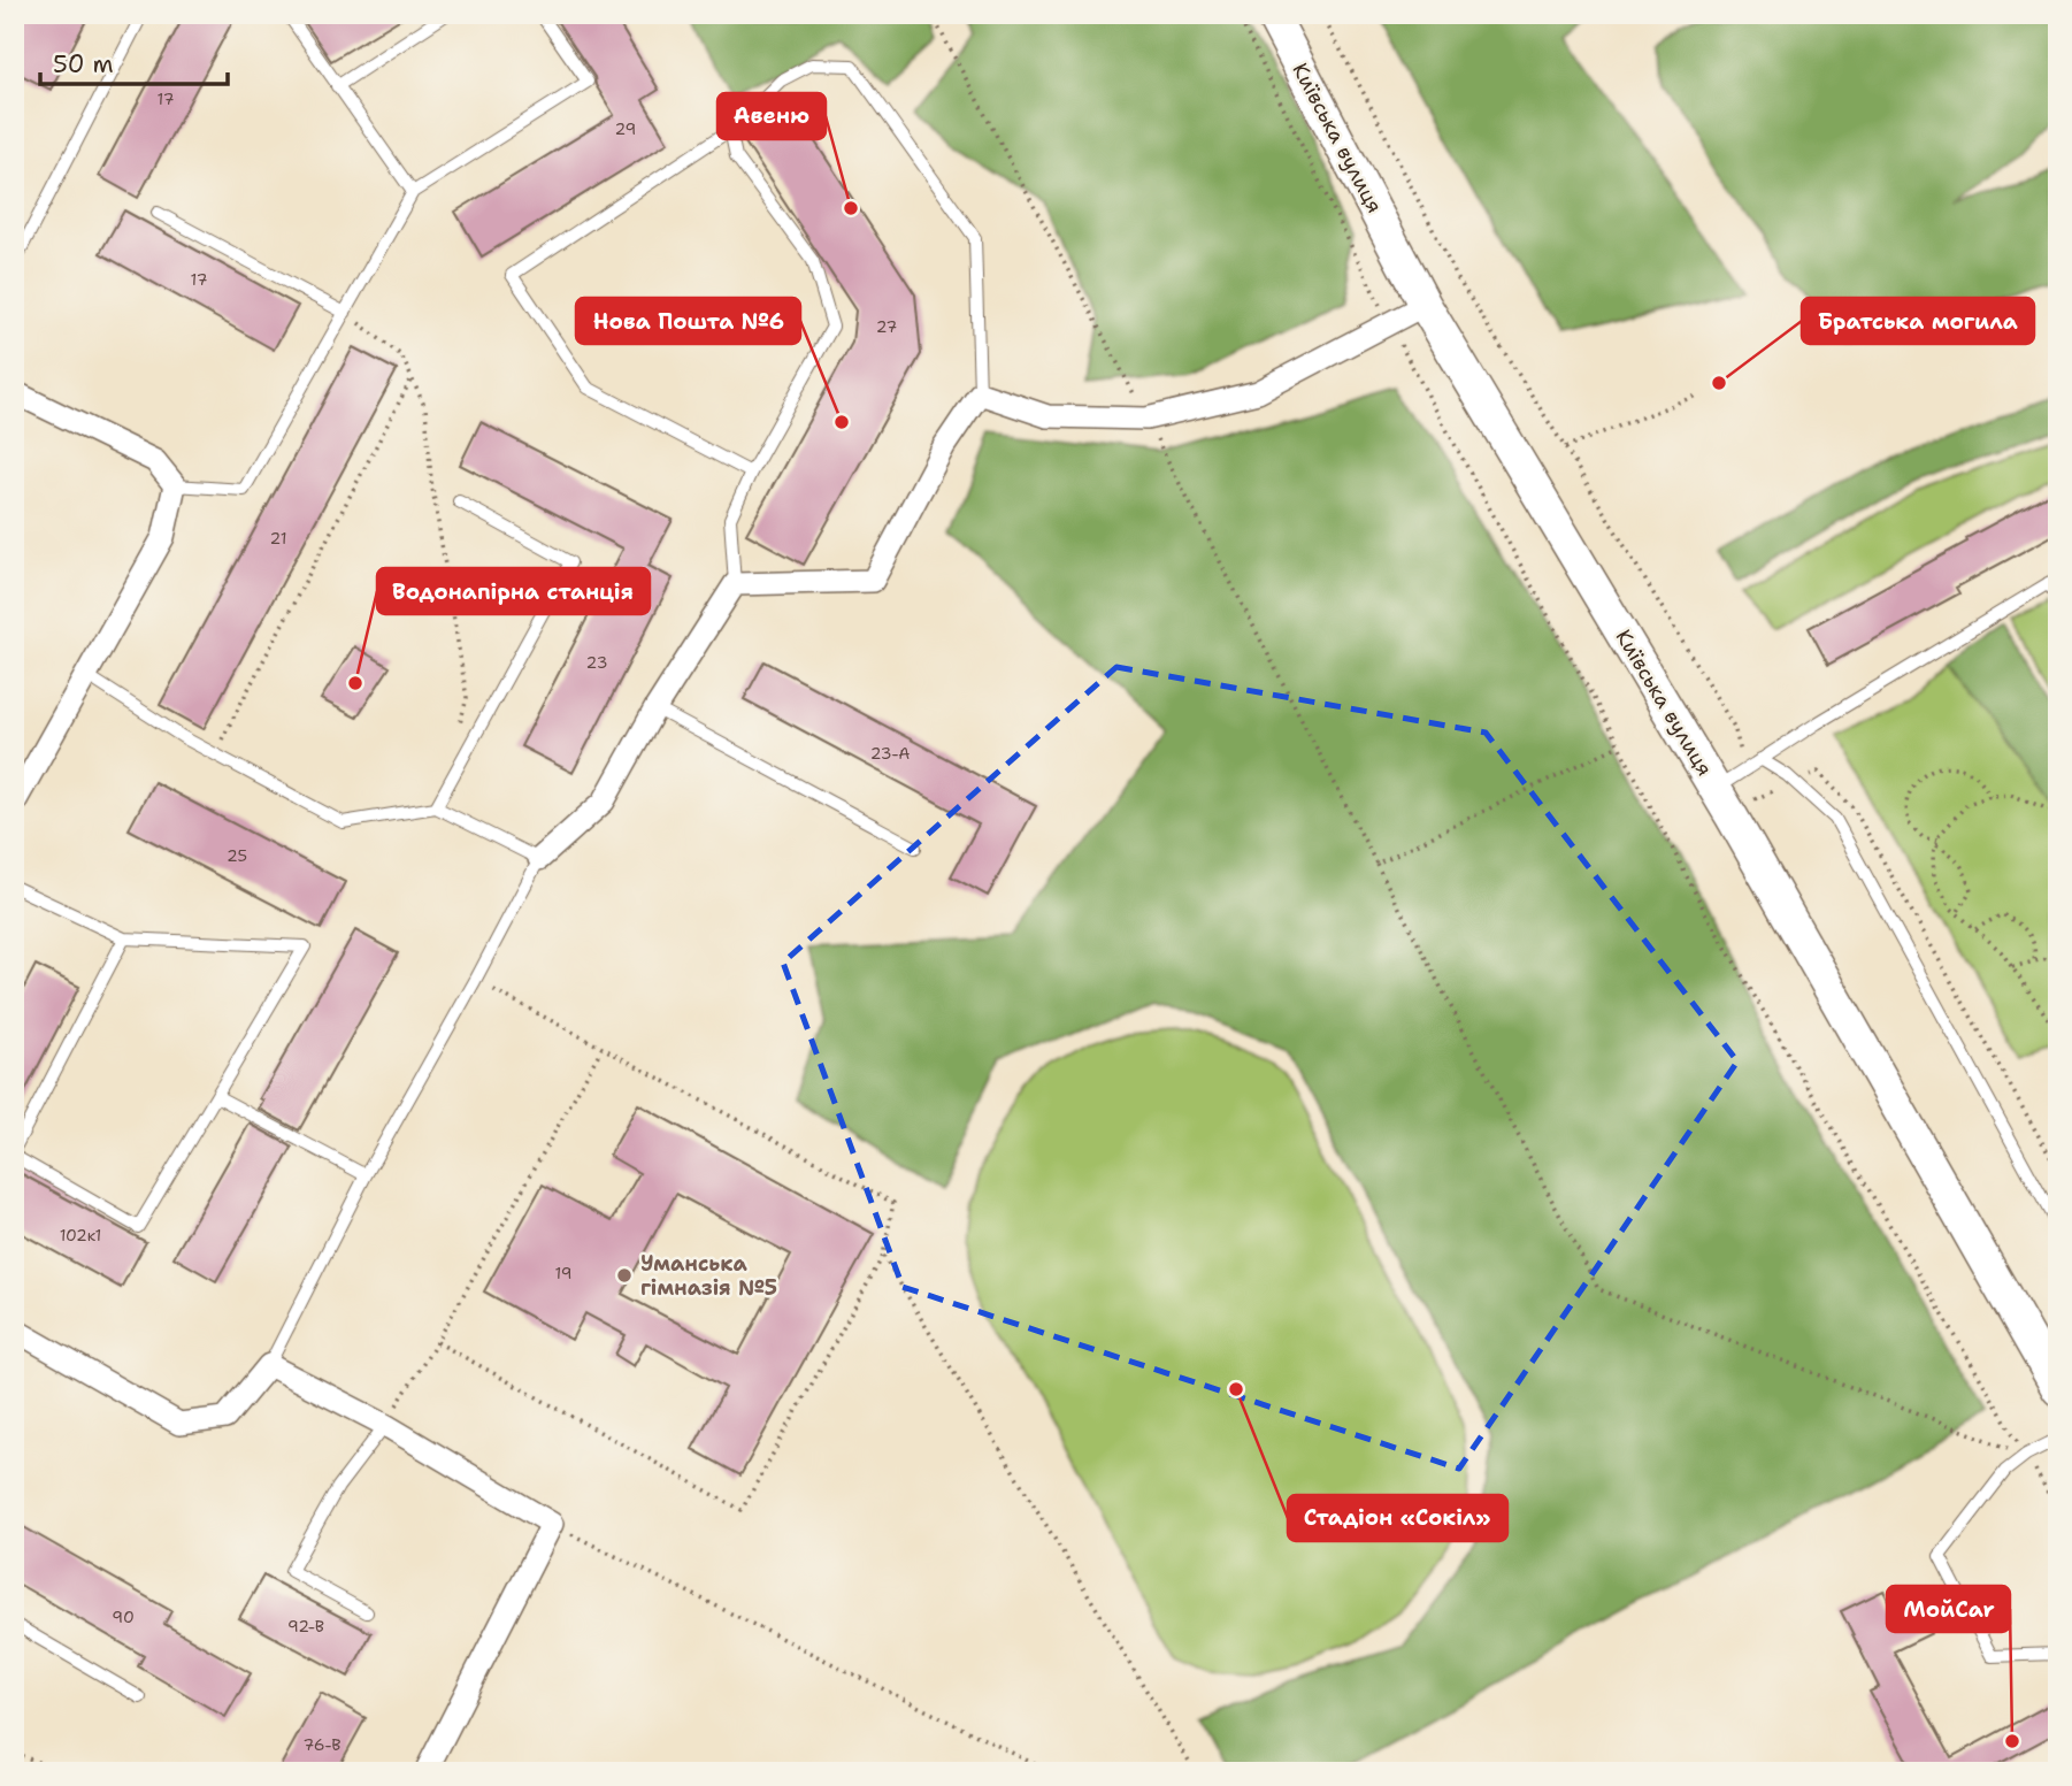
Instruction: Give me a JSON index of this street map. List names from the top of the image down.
{
  "streets": {
    "main road": ["Київська вулиця"]
  },
  "places": [
    "Авеню",
    "Братська могила",
    "Нова Пошта №6",
    "Водонапірна станція",
    "Уманська гімназія №5",
    "Стадіон «Сокіл»",
    "МойCar"
  ],
  "house_numbers": [
    "17",
    "29",
    "17",
    "27",
    "21",
    "23",
    "23-А",
    "25",
    "102к1",
    "19",
    "90",
    "92-В",
    "76-В"
  ],
  "scale_bar": "50 m"
}
